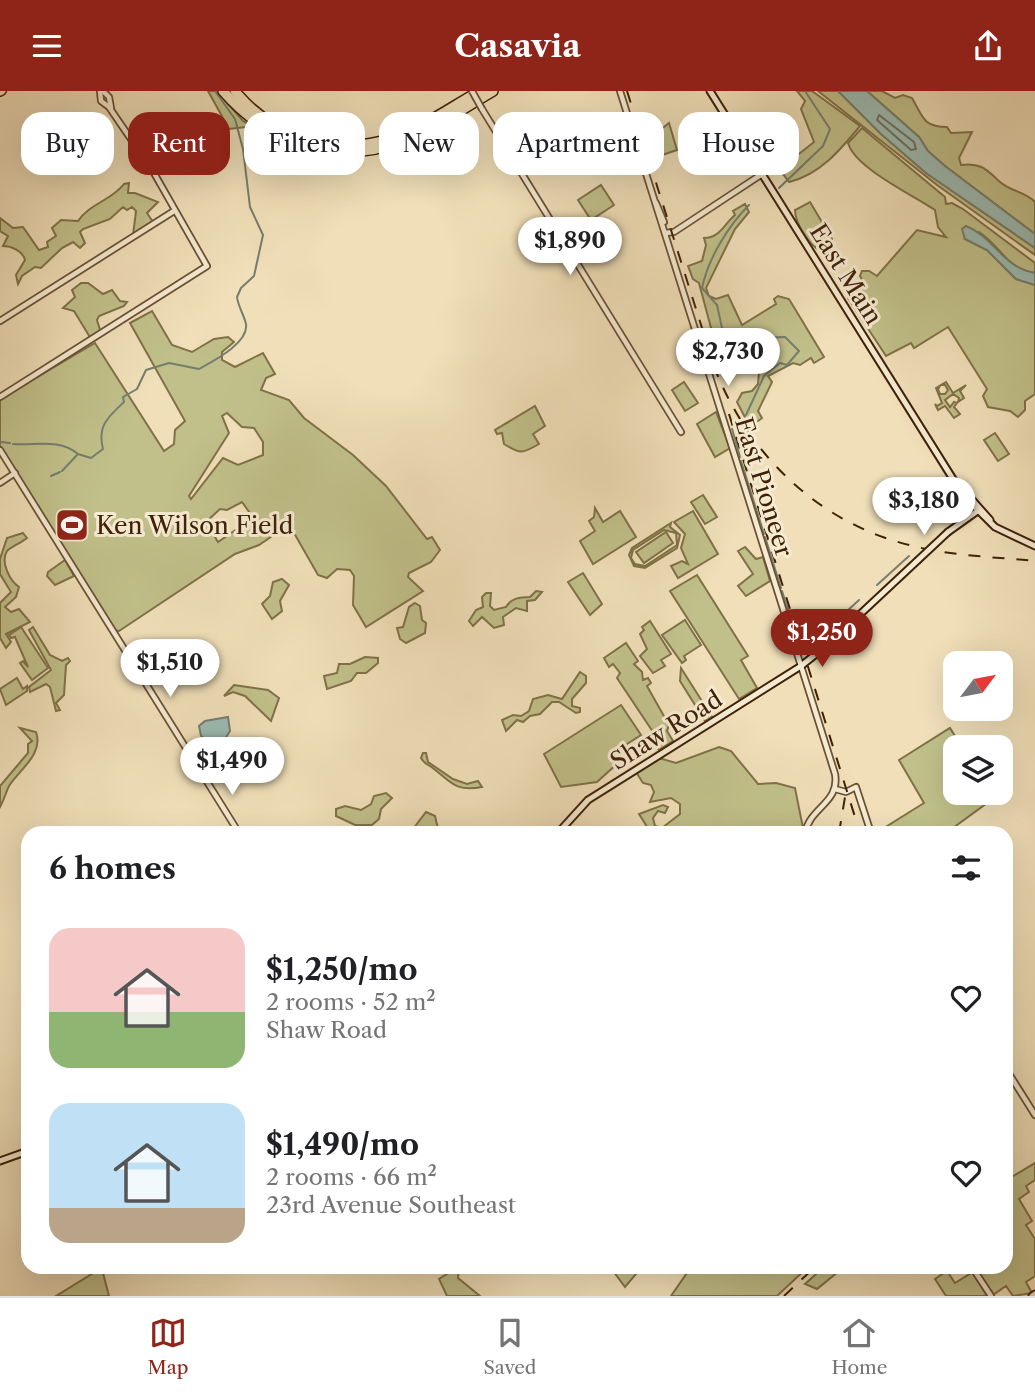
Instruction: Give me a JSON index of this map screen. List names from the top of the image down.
{
  "streets": {
    "main road": ["East Main", "Shaw Road"],
    "street": ["East Pioneer"]
  },
  "crossings": [
    ["East Main", "Shaw Road"],
    ["East Pioneer", "Shaw Road"]
  ],
  "places": {
    "sports": ["Ken Wilson Field"]
  },
  "north": "top right",
  "page": {
    "header": "Casavia",
    "chip": [
      "Buy",
      "Rent",
      "Filters",
      "New",
      "Apartment",
      "House"
    ],
    "price": [
      "$1,890",
      "$2,730",
      "$3,180",
      "$1,250",
      "$1,510",
      "$1,490"
    ],
    "heading": "6 homes",
    "list": [
      {
        "name": "$1,250/mo",
        "note": "2 rooms · 52 m² · Shaw Road"
      },
      {
        "name": "$1,490/mo",
        "note": "2 rooms · 66 m² · 23rd Avenue Southeast"
      }
    ],
    "tabs": ["Map", "Saved", "Home"]
  }
}
